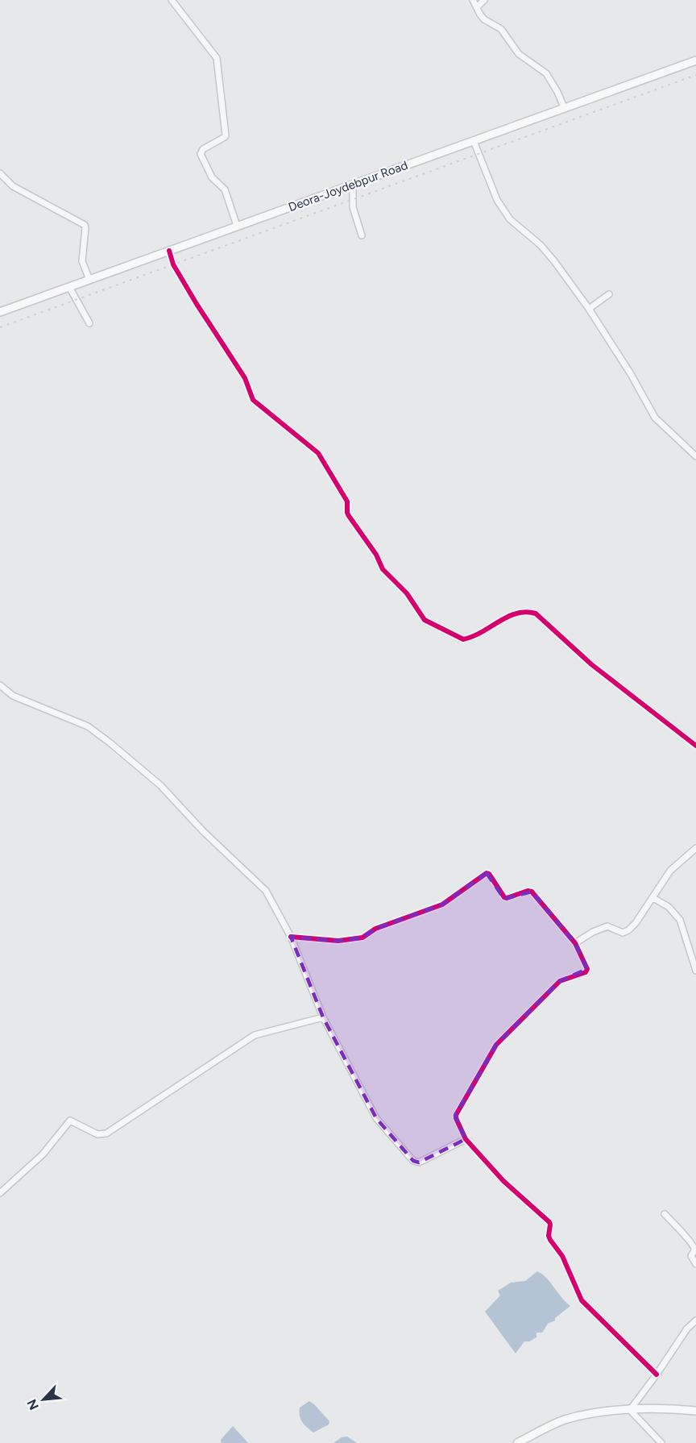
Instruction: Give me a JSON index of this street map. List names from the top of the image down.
{
  "streets": {
    "street": ["Deora-Joydebpur Road"]
  },
  "north": "bottom left"
}
